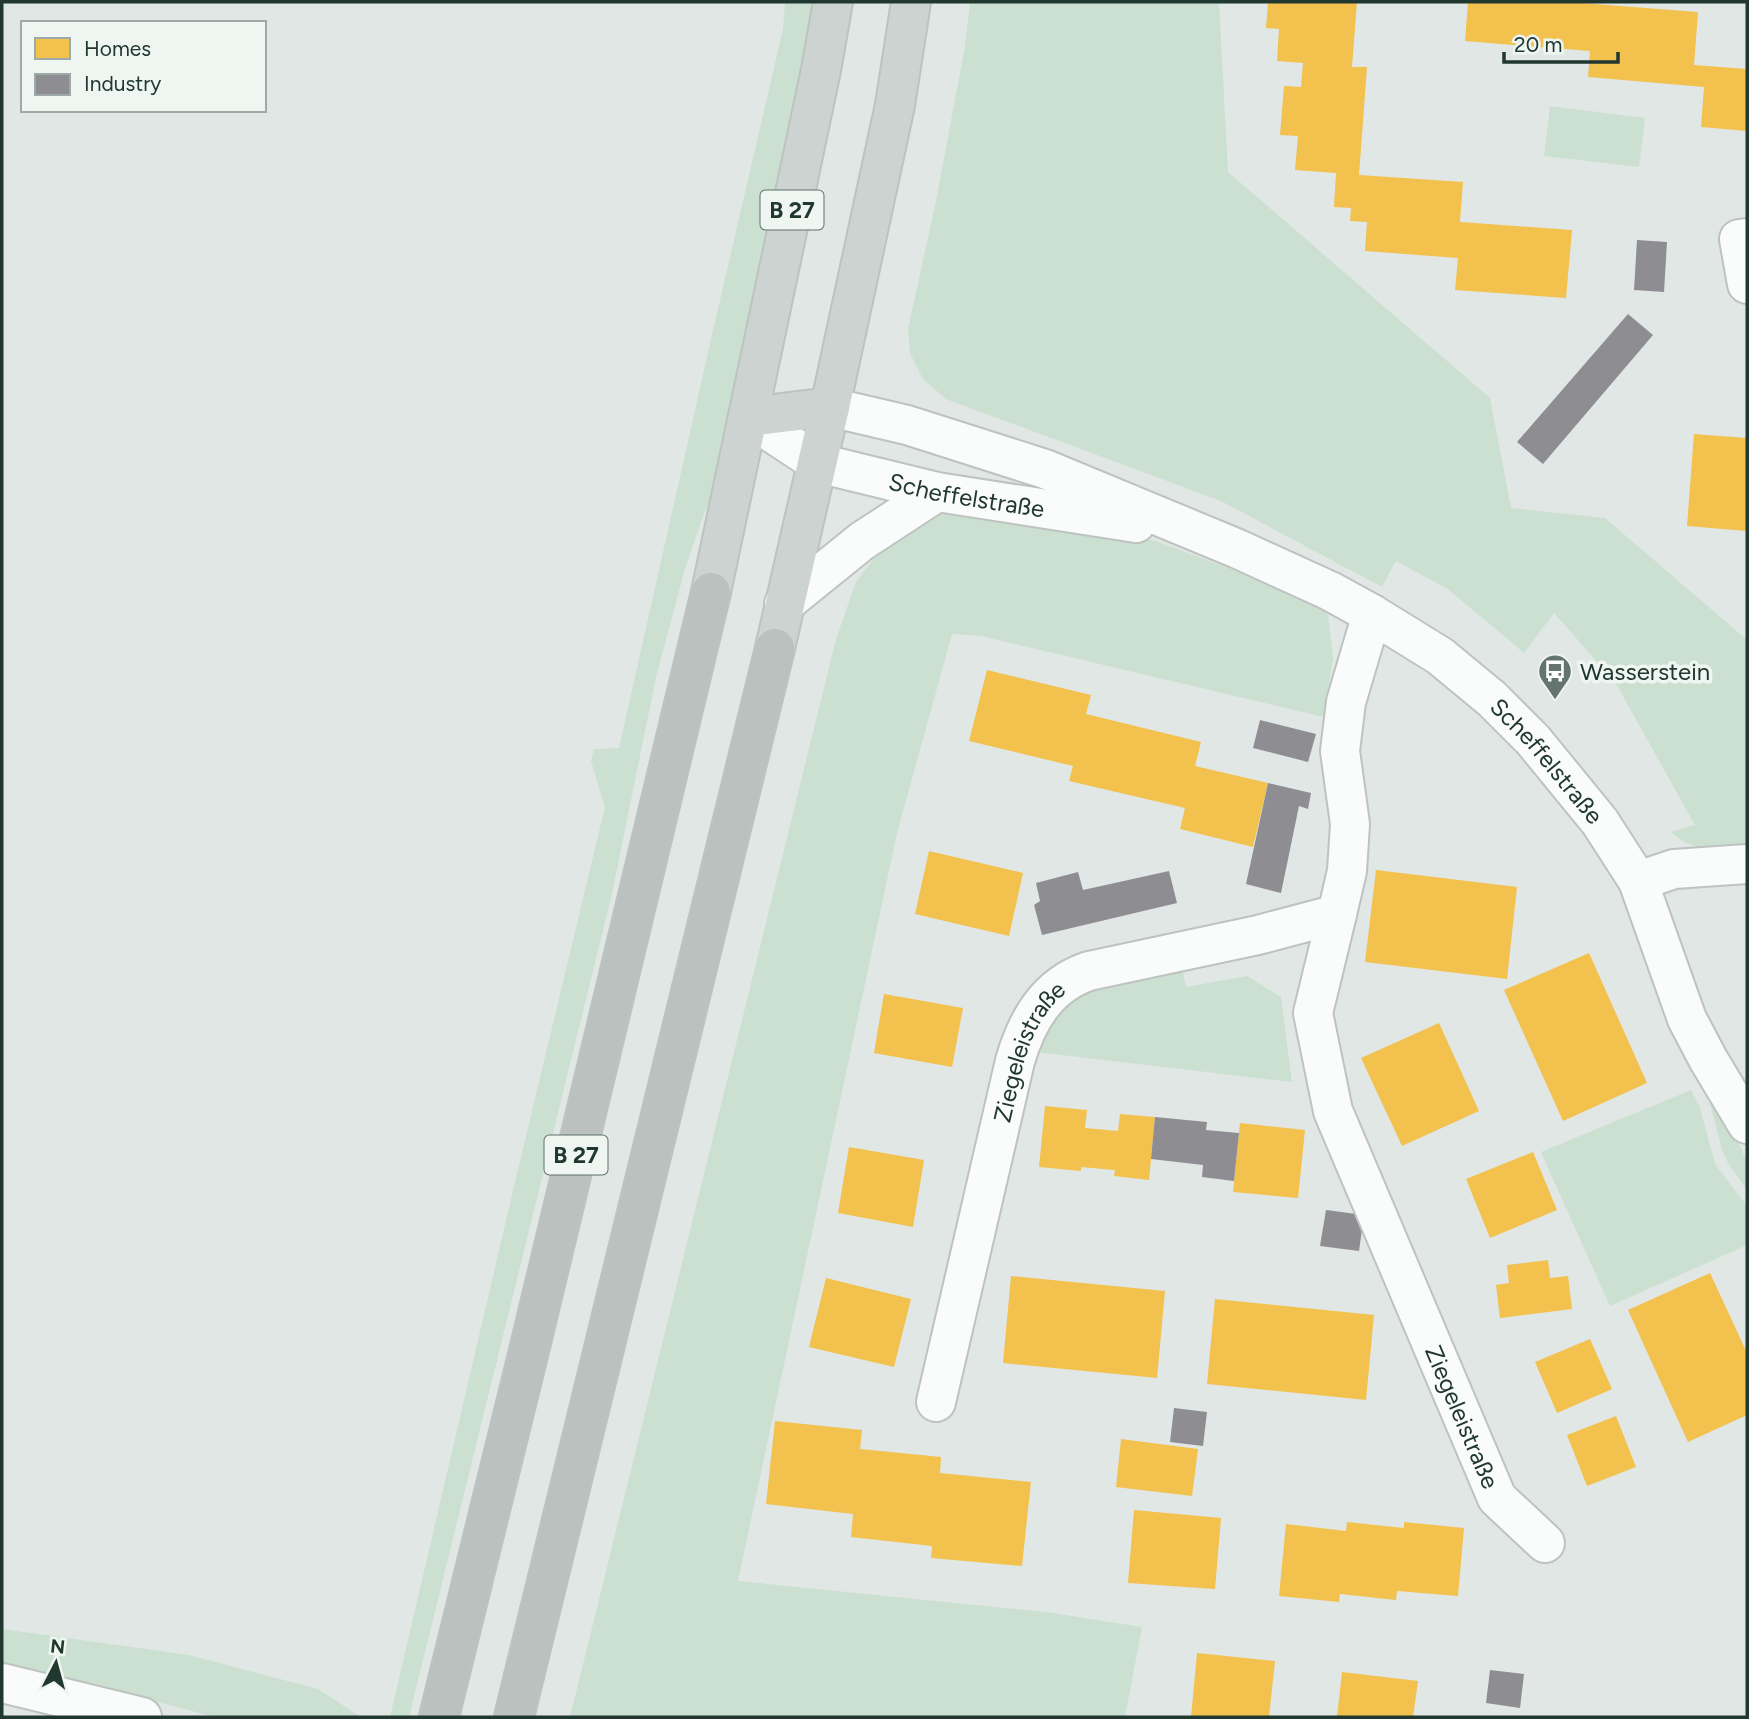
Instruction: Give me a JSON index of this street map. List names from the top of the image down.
{
  "streets": {
    "highway": ["B 27"],
    "street": ["Scheffelstraße", "Ziegeleistraße"]
  },
  "crossings": [
    ["B 27", "Scheffelstraße"],
    ["Scheffelstraße", "Ziegeleistraße"]
  ],
  "places": {
    "bus stop": ["Wasserstein"]
  },
  "legend": ["Homes", "Industry"],
  "scale_bar": "20 m",
  "north": "top"
}
